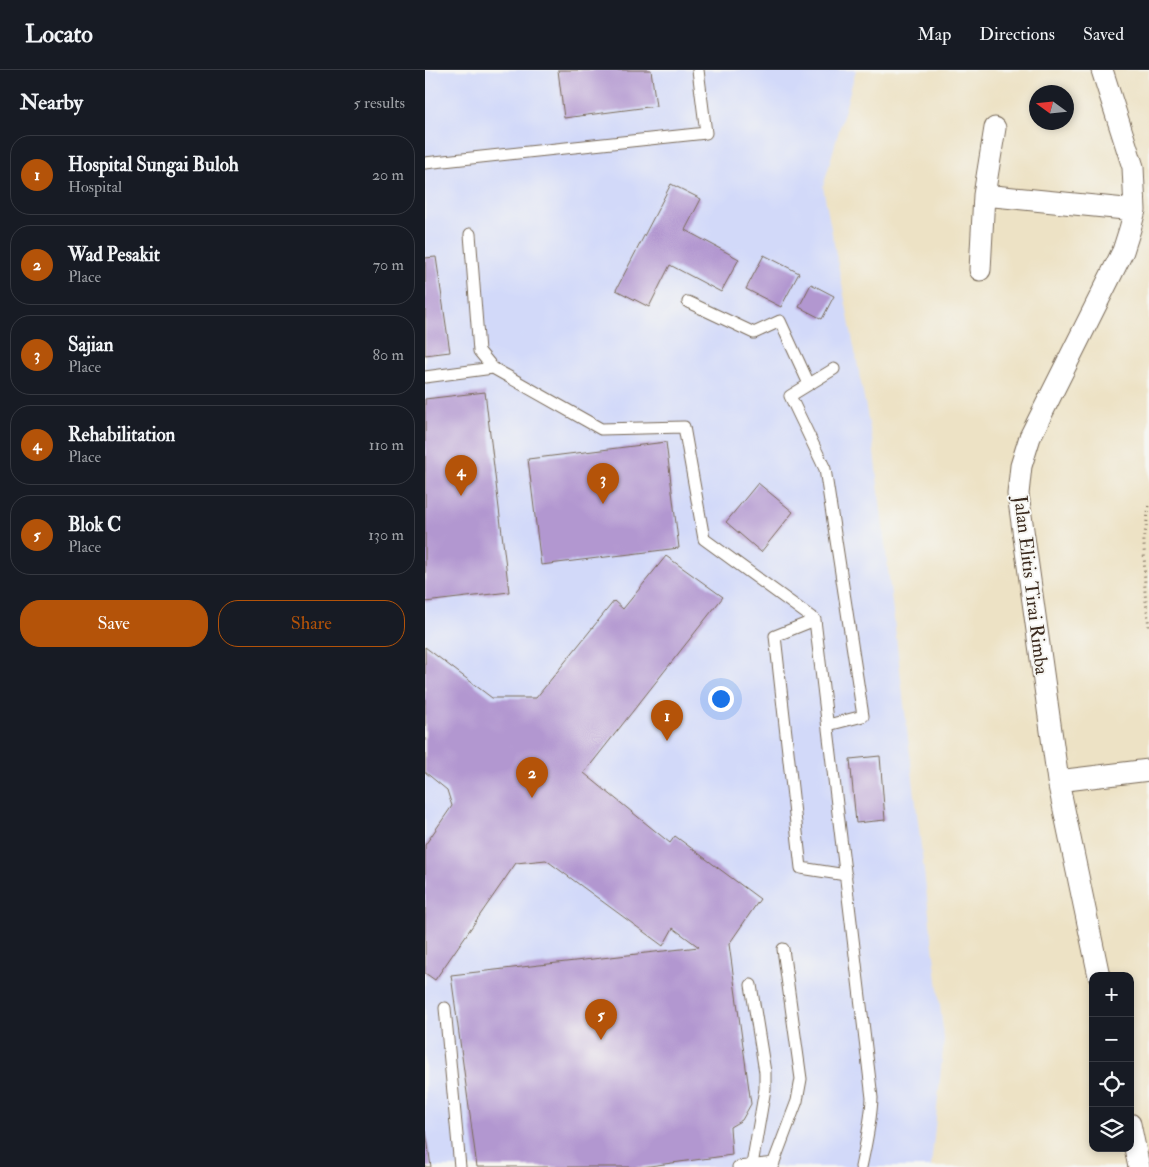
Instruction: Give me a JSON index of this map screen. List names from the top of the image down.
{
  "streets": {
    "street": ["Jalan Elitis Tirai Rimba"]
  },
  "north": "left",
  "page": {
    "header": "Locato",
    "nav": ["Map", "Directions", "Saved"],
    "heading": ["Nearby", "5 results"],
    "list": [
      {
        "mark": "1",
        "name": "Hospital Sungai Buloh",
        "note": "Hospital",
        "value": "20 m"
      },
      {
        "mark": "2",
        "name": "Wad Pesakit",
        "note": "Place",
        "value": "70 m"
      },
      {
        "mark": "3",
        "name": "Sajian",
        "note": "Place",
        "value": "80 m"
      },
      {
        "mark": "4",
        "name": "Rehabilitation",
        "note": "Place",
        "value": "110 m"
      },
      {
        "mark": "5",
        "name": "Blok C",
        "note": "Place",
        "value": "130 m"
      }
    ],
    "pins": [
      "4",
      "3",
      "1",
      "2",
      "5"
    ],
    "buttons": ["Save", "Share"],
    "map_buttons": ["+", "−"]
  }
}
